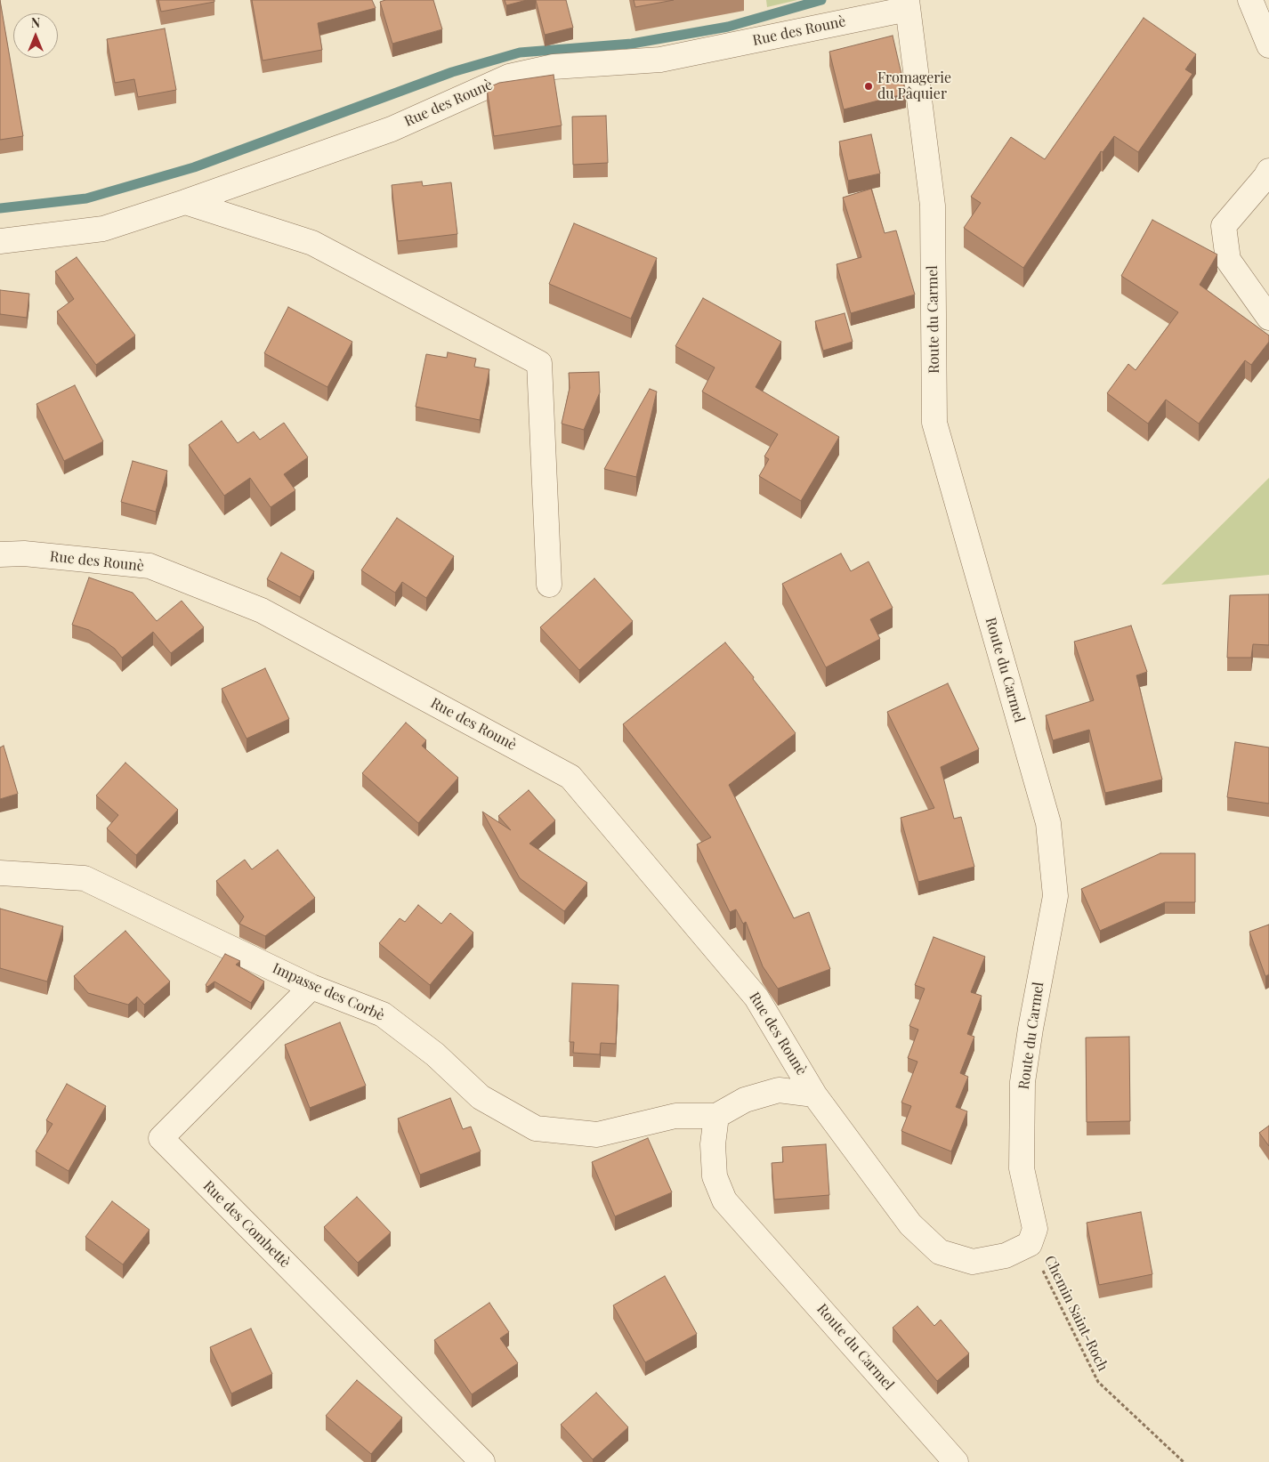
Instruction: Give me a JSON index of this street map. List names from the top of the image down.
{
  "streets": {
    "street": [
      "Rue des Rounè",
      "Route du Carmel",
      "Impasse des Corbè",
      "Rue des Combettè"
    ],
    "path": ["Chemin Saint-Roch"]
  },
  "crossings": [
    ["Rue des Rounè", "Route du Carmel"],
    ["Route du Carmel", "Impasse des Corbè"],
    ["Route du Carmel", "Chemin Saint-Roch"],
    ["Impasse des Corbè", "Rue des Combettè"]
  ],
  "places": ["Fromagerie du Pâquier"],
  "north": "top"
}
